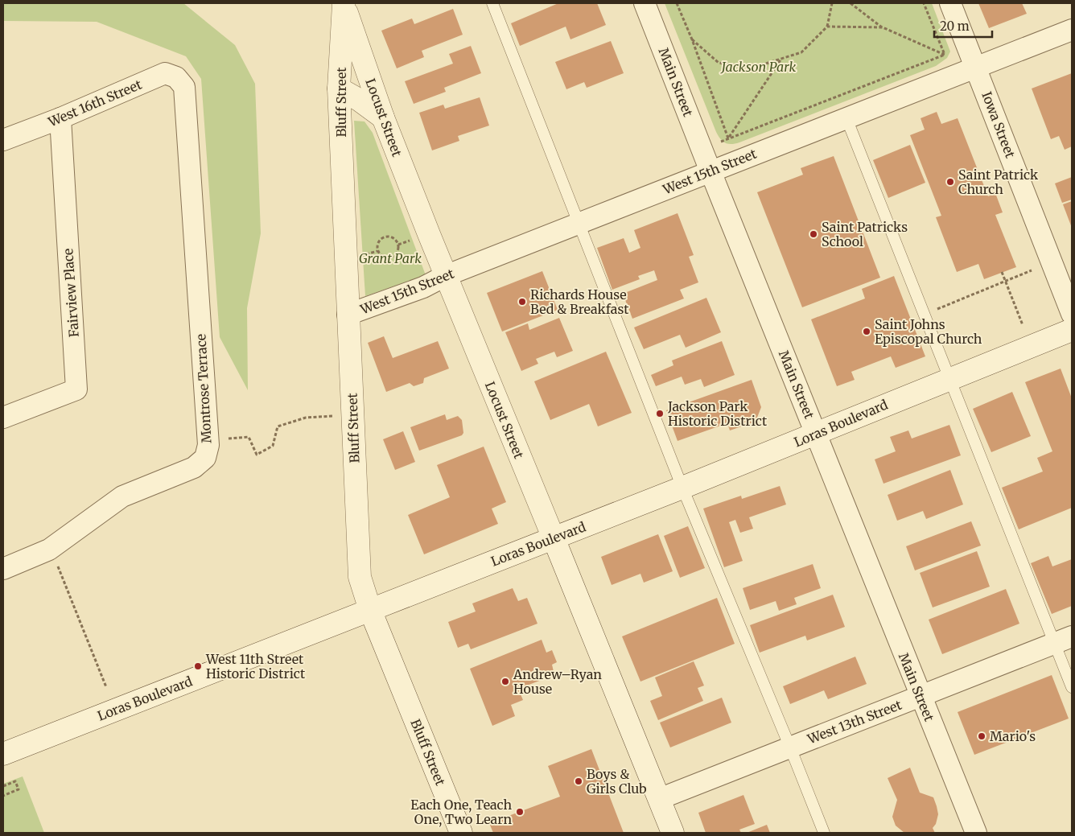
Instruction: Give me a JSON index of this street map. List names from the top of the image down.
{
  "streets": {
    "main road": ["Bluff Street", "Locust Street", "Loras Boulevard"],
    "street": [
      "Main Street",
      "West 16th Street",
      "Iowa Street",
      "West 15th Street",
      "Fairview Place",
      "Montrose Terrace",
      "West 13th Street"
    ]
  },
  "crossings": [
    ["Main Street", "West 15th Street"],
    ["Main Street", "Loras Boulevard"],
    ["Main Street", "West 13th Street"],
    ["Bluff Street", "Locust Street"],
    ["Bluff Street", "West 15th Street"],
    ["Bluff Street", "Loras Boulevard"],
    ["West 16th Street", "Fairview Place"],
    ["West 16th Street", "Montrose Terrace"],
    ["Locust Street", "West 15th Street"],
    ["Locust Street", "Loras Boulevard"],
    ["Locust Street", "West 13th Street"],
    ["Iowa Street", "West 15th Street"]
  ],
  "parks": ["Jackson Park", "Grant Park"],
  "places": [
    "Saint Patrick Church",
    "Saint Patricks School",
    "Richards House Bed & Breakfast",
    "Saint Johns Episcopal Church",
    "Jackson Park Historic District",
    "West 11th Street Historic District",
    "Andrew–Ryan House",
    "Mario's",
    "Boys & Girls Club",
    "Each One, Teach One, Two Learn"
  ],
  "scale_bar": "20 m"
}
